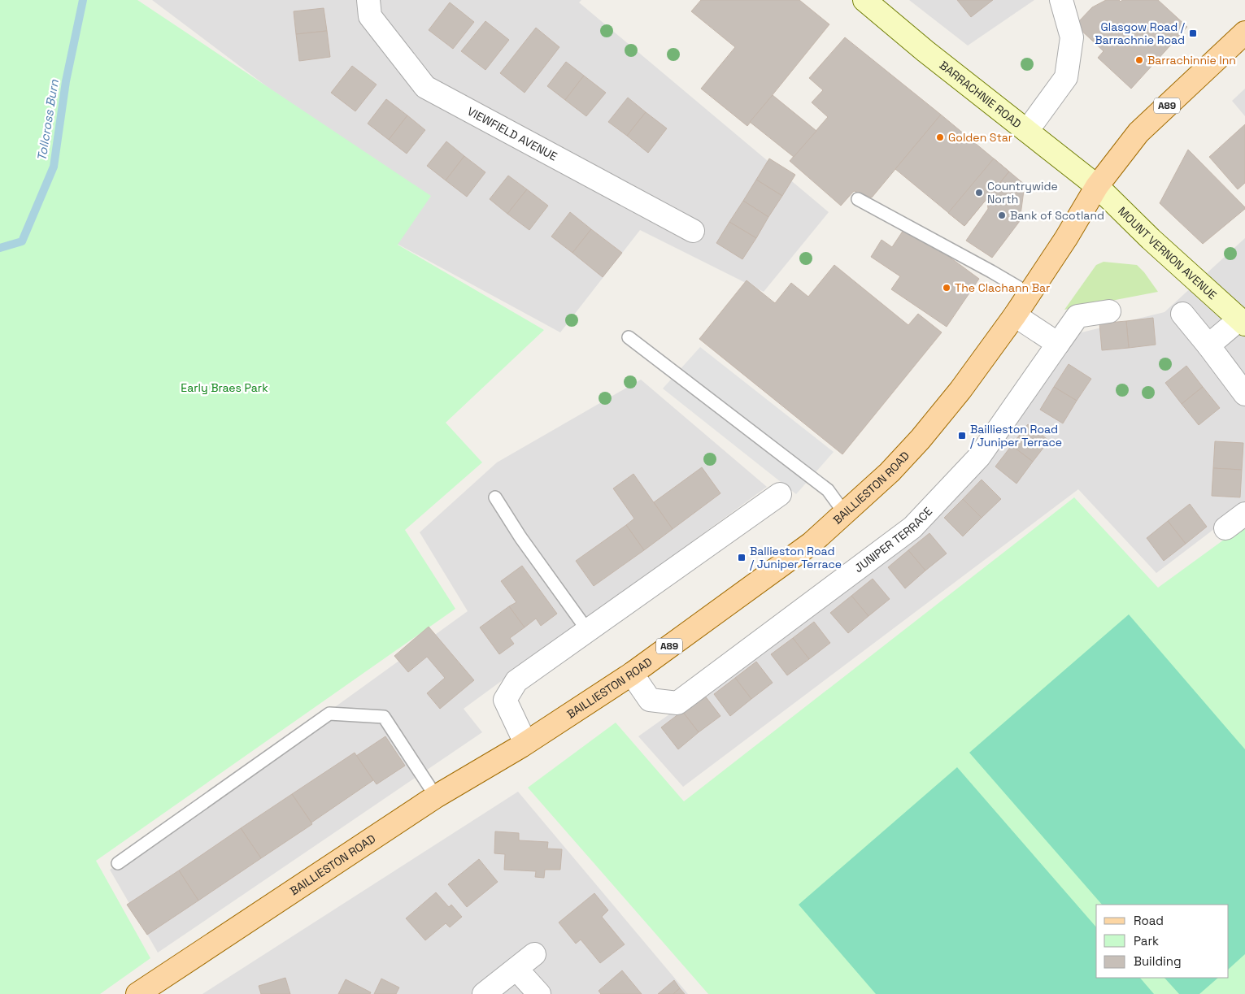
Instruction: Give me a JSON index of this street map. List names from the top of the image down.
{
  "streets": {
    "main road": [
      "BARRACHNIE ROAD",
      "A89",
      "MOUNT VERNON AVENUE",
      "BAILLIESTON ROAD"
    ],
    "street": ["VIEWFIELD AVENUE", "JUNIPER TERRACE"]
  },
  "crossings": [
    ["BARRACHNIE ROAD", "A89"],
    ["BARRACHNIE ROAD", "MOUNT VERNON AVENUE"],
    ["BARRACHNIE ROAD", "BAILLIESTON ROAD"],
    ["A89", "MOUNT VERNON AVENUE"],
    ["A89", "BAILLIESTON ROAD"],
    ["MOUNT VERNON AVENUE", "BAILLIESTON ROAD"],
    ["BAILLIESTON ROAD", "JUNIPER TERRACE"]
  ],
  "water": ["Tollcross Burn"],
  "parks": ["Early Braes Park"],
  "places": {
    "transit": ["Glasgow Road / Barrachnie Road", "Baillieston Road / Juniper Terrace", "Ballieston Road / Juniper Terrace"],
    "other": [
      "Barrachinnie Inn",
      "Golden Star",
      "Countrywide North",
      "Bank of Scotland",
      "The Clachann Bar"
    ]
  },
  "legend": ["Road", "Park", "Building"]
}
